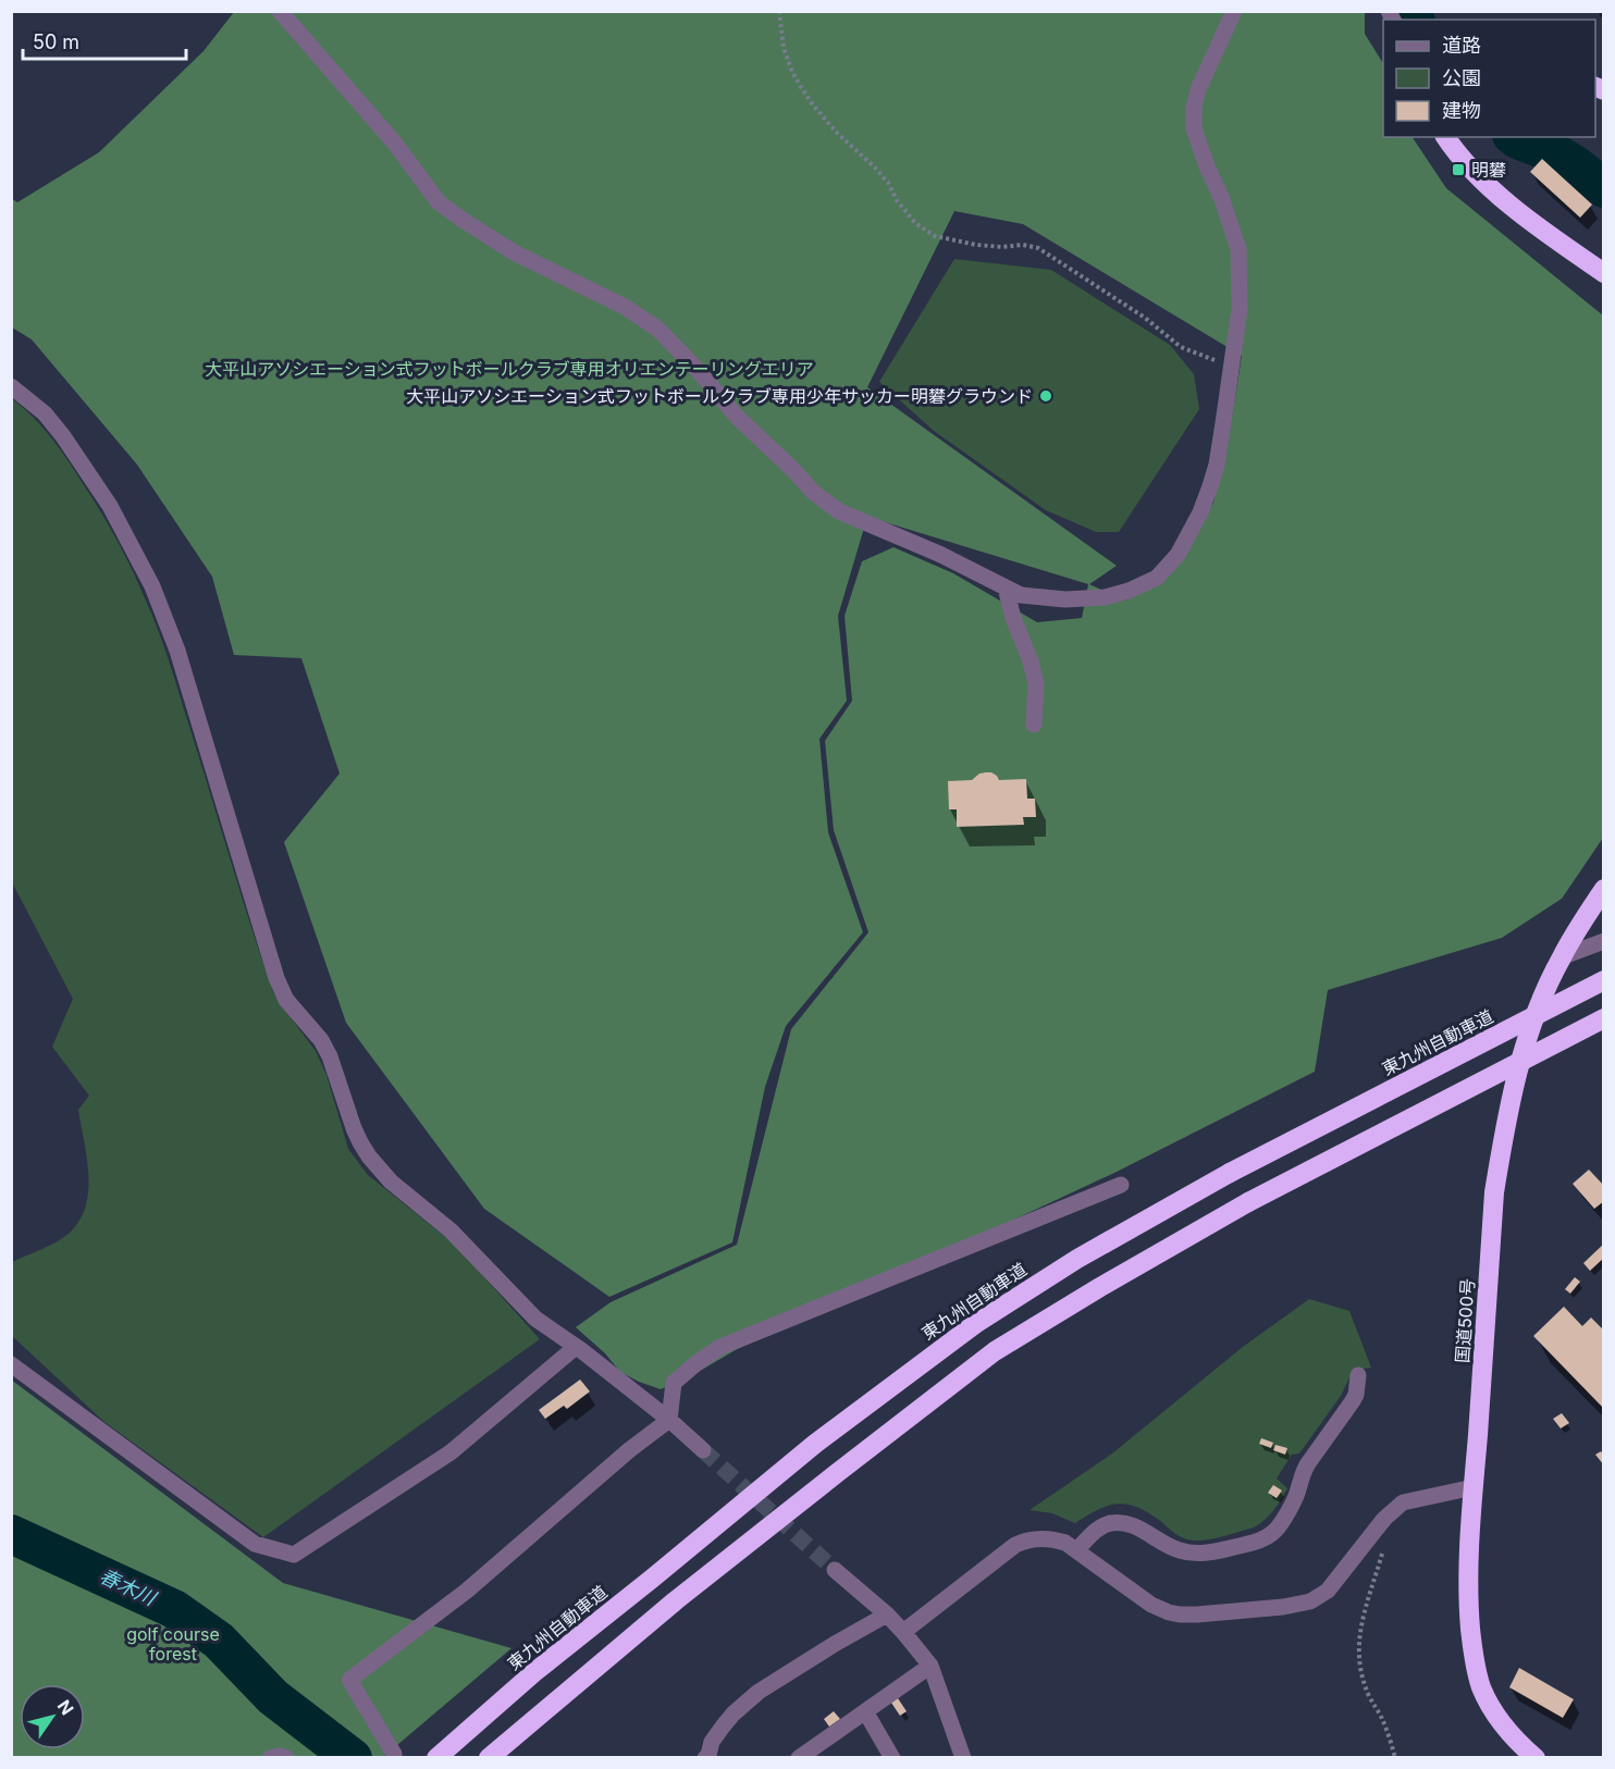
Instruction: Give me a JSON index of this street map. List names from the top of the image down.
{
  "streets": {
    "highway": ["東九州自動車道", "国道500号"]
  },
  "water": ["春木川"],
  "parks": ["大平山アソシエーション式フットボールクラブ専用オリエンテーリングエリア", "golf course forest"],
  "places": {
    "transit": ["明礬"],
    "other": ["大平山アソシエーション式フットボールクラブ専用少年サッカー明礬グラウンド"]
  },
  "legend": ["道路", "公園", "建物"],
  "scale_bar": "50 m",
  "north": "top right"
}
